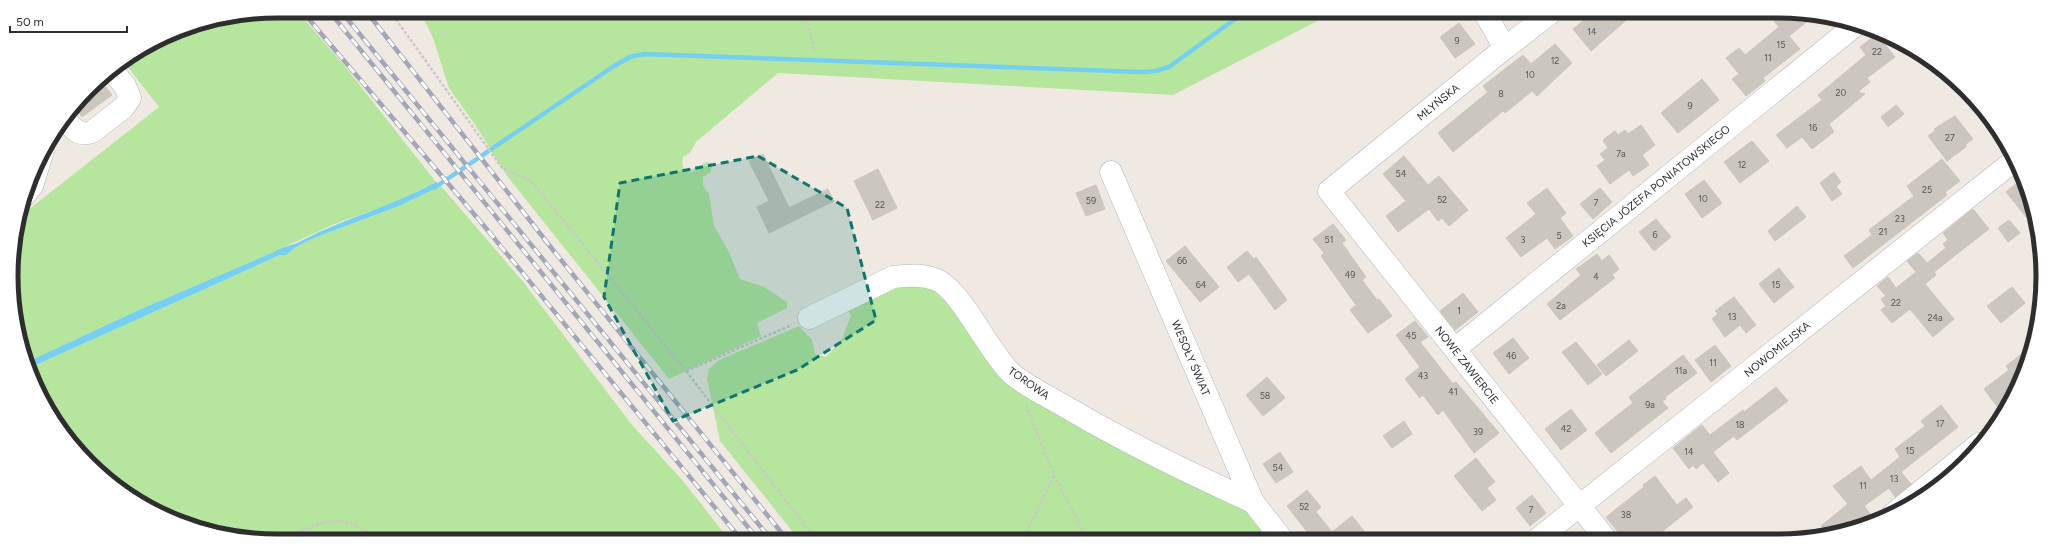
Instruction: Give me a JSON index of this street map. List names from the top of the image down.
{
  "streets": {
    "street": [
      "MŁYŃSKA",
      "KSIĘCIA JÓZEFA PONIATOWSKIEGO",
      "NOWOMIEJSKA",
      "WESOŁY ŚWIAT",
      "NOWE ZAWIERCIE",
      "TOROWA"
    ]
  },
  "crossings": [
    ["MŁYŃSKA", "NOWE ZAWIERCIE"],
    ["KSIĘCIA JÓZEFA PONIATOWSKIEGO", "NOWE ZAWIERCIE"],
    ["NOWOMIEJSKA", "NOWE ZAWIERCIE"],
    ["WESOŁY ŚWIAT", "TOROWA"]
  ],
  "house_numbers": [
    "14",
    "9",
    "15",
    "22",
    "11",
    "12",
    "10",
    "20",
    "8",
    "9",
    "16",
    "27",
    "7a",
    "12",
    "54",
    "25",
    "10",
    "52",
    "59",
    "7",
    "22",
    "23",
    "21",
    "6",
    "5",
    "51",
    "3",
    "66",
    "49",
    "4",
    "64",
    "15",
    "22",
    "2a",
    "1",
    "13",
    "24a",
    "45",
    "46",
    "11",
    "11a",
    "43",
    "41",
    "58",
    "9a",
    "17",
    "18",
    "42",
    "39",
    "15",
    "14",
    "54",
    "13",
    "11",
    "52",
    "7",
    "38"
  ],
  "scale_bar": "50 m"
}
